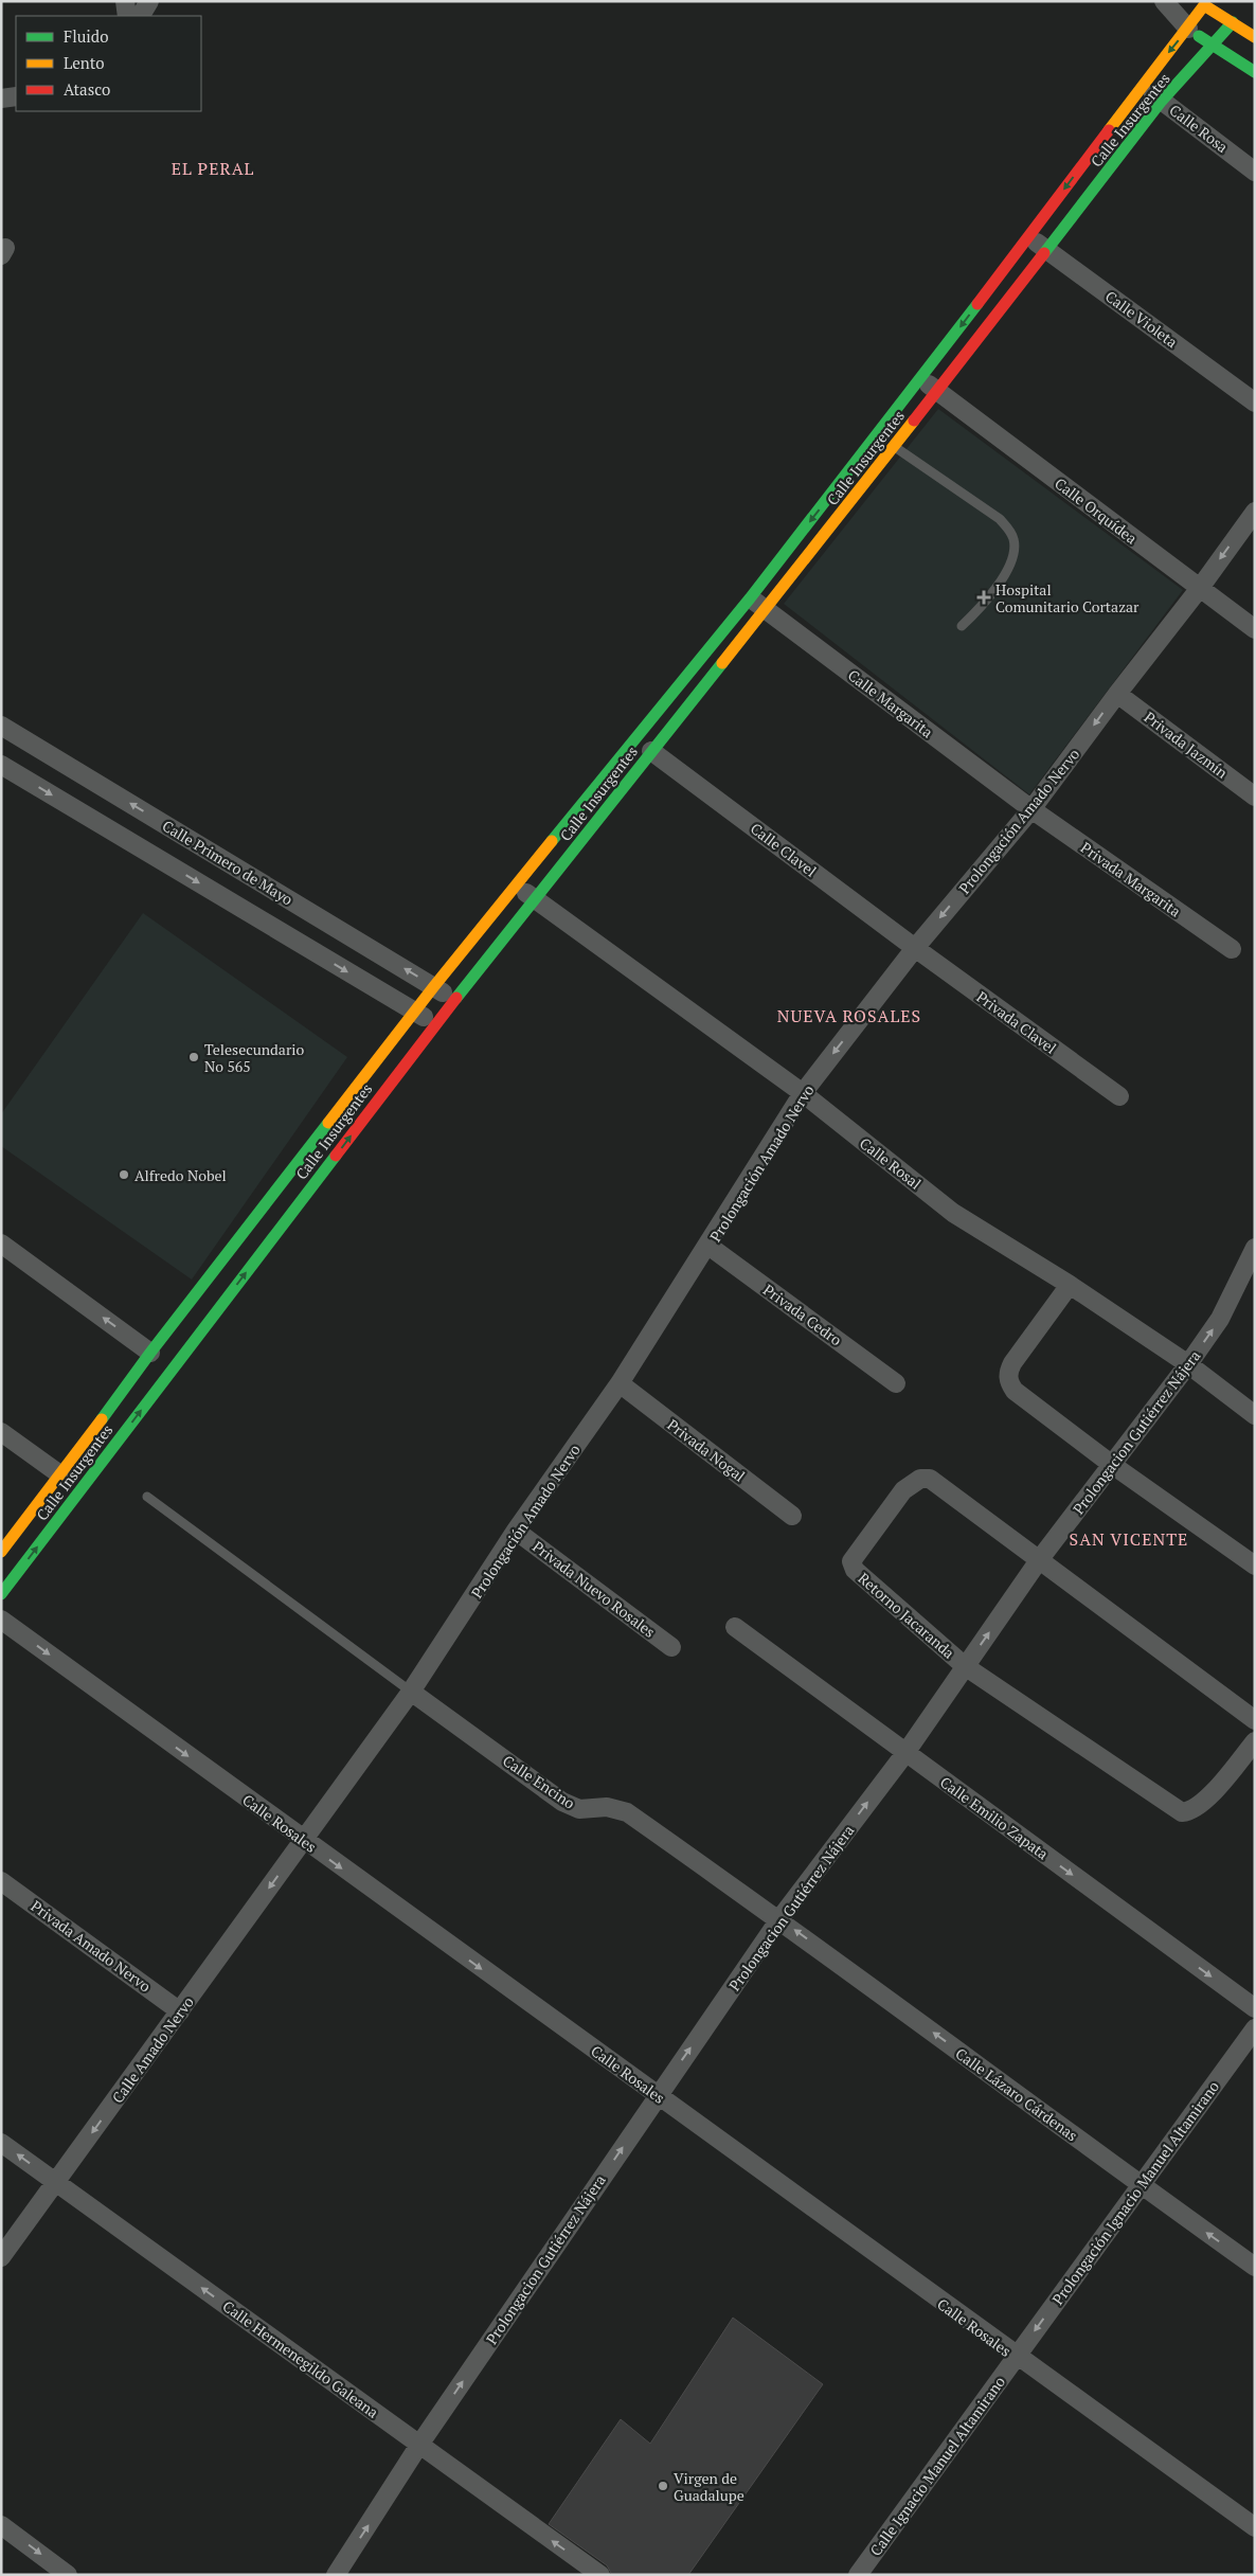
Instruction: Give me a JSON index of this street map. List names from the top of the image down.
{
  "streets": {
    "main road": ["Calle Insurgentes"],
    "street": [
      "Calle Rosa",
      "Calle Violeta",
      "Calle Orquídea",
      "Calle Margarita",
      "Privada Jazmín",
      "Prolongación Amado Nervo",
      "Calle Clavel",
      "Calle Primero de Mayo",
      "Privada Margarita",
      "Privada Clavel",
      "Calle Rosal",
      "Privada Cedro",
      "Prolongacion Gutiérrez Nájera",
      "Privada Nogal",
      "Privada Nuevo Rosales",
      "Retorno Jacaranda",
      "Calle Encino",
      "Calle Emilio Zapata",
      "Calle Rosales",
      "Privada Amado Nervo",
      "Calle Amado Nervo",
      "Calle Lázaro Cárdenas",
      "Prolongación Ignacio Manuel Altamirano",
      "Calle Hermenegildo Galeana",
      "Calle Ignacio Manuel Altamirano"
    ]
  },
  "crossings": [
    ["Calle Insurgentes", "Calle Rosa"],
    ["Calle Insurgentes", "Calle Violeta"],
    ["Calle Insurgentes", "Calle Orquídea"],
    ["Calle Insurgentes", "Calle Margarita"],
    ["Calle Insurgentes", "Calle Clavel"],
    ["Calle Insurgentes", "Calle Primero de Mayo"],
    ["Calle Insurgentes", "Calle Rosal"],
    ["Calle Orquídea", "Prolongación Amado Nervo"],
    ["Calle Margarita", "Prolongación Amado Nervo"],
    ["Calle Margarita", "Privada Margarita"],
    ["Privada Jazmín", "Prolongación Amado Nervo"],
    ["Prolongación Amado Nervo", "Calle Clavel"],
    ["Prolongación Amado Nervo", "Privada Margarita"],
    ["Prolongación Amado Nervo", "Privada Clavel"],
    ["Prolongación Amado Nervo", "Calle Rosal"],
    ["Prolongación Amado Nervo", "Privada Cedro"],
    ["Prolongación Amado Nervo", "Privada Nogal"],
    ["Prolongación Amado Nervo", "Privada Nuevo Rosales"],
    ["Prolongación Amado Nervo", "Calle Encino"],
    ["Prolongación Amado Nervo", "Calle Rosales"],
    ["Prolongación Amado Nervo", "Calle Amado Nervo"],
    ["Calle Clavel", "Privada Clavel"],
    ["Calle Rosal", "Prolongacion Gutiérrez Nájera"],
    ["Prolongacion Gutiérrez Nájera", "Retorno Jacaranda"],
    ["Prolongacion Gutiérrez Nájera", "Calle Encino"],
    ["Prolongacion Gutiérrez Nájera", "Calle Emilio Zapata"],
    ["Prolongacion Gutiérrez Nájera", "Calle Rosales"],
    ["Prolongacion Gutiérrez Nájera", "Calle Lázaro Cárdenas"],
    ["Prolongacion Gutiérrez Nájera", "Calle Hermenegildo Galeana"],
    ["Calle Encino", "Calle Lázaro Cárdenas"],
    ["Calle Rosales", "Calle Amado Nervo"],
    ["Calle Rosales", "Prolongación Ignacio Manuel Altamirano"],
    ["Calle Rosales", "Calle Ignacio Manuel Altamirano"],
    ["Privada Amado Nervo", "Calle Amado Nervo"],
    ["Calle Amado Nervo", "Calle Hermenegildo Galeana"],
    ["Calle Lázaro Cárdenas", "Prolongación Ignacio Manuel Altamirano"],
    ["Prolongación Ignacio Manuel Altamirano", "Calle Ignacio Manuel Altamirano"]
  ],
  "one_way": [
    "Prolongación Amado Nervo",
    "Prolongacion Gutiérrez Nájera",
    "Calle Emilio Zapata",
    "Calle Rosales",
    "Calle Amado Nervo",
    "Calle Lázaro Cárdenas",
    "Prolongación Ignacio Manuel Altamirano",
    "Calle Hermenegildo Galeana"
  ],
  "districts": ["EL PERAL", "NUEVA ROSALES", "SAN VICENTE"],
  "places": {
    "health": ["Hospital Comunitario Cortazar"],
    "other": ["Telesecundario No 565", "Alfredo Nobel", "Virgen de Guadalupe"]
  },
  "legend": ["Fluido", "Lento", "Atasco"]
}
